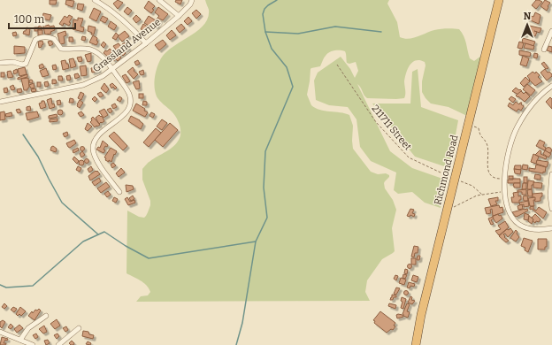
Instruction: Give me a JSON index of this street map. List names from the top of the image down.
{
  "streets": {
    "highway": ["Richmond Road"],
    "street": ["Grassland Avenue"],
    "path": ["211711 Street"]
  },
  "crossings": [
    ["211711 Street", "Richmond Road"]
  ],
  "scale_bar": "100 m",
  "north": "top"
}
